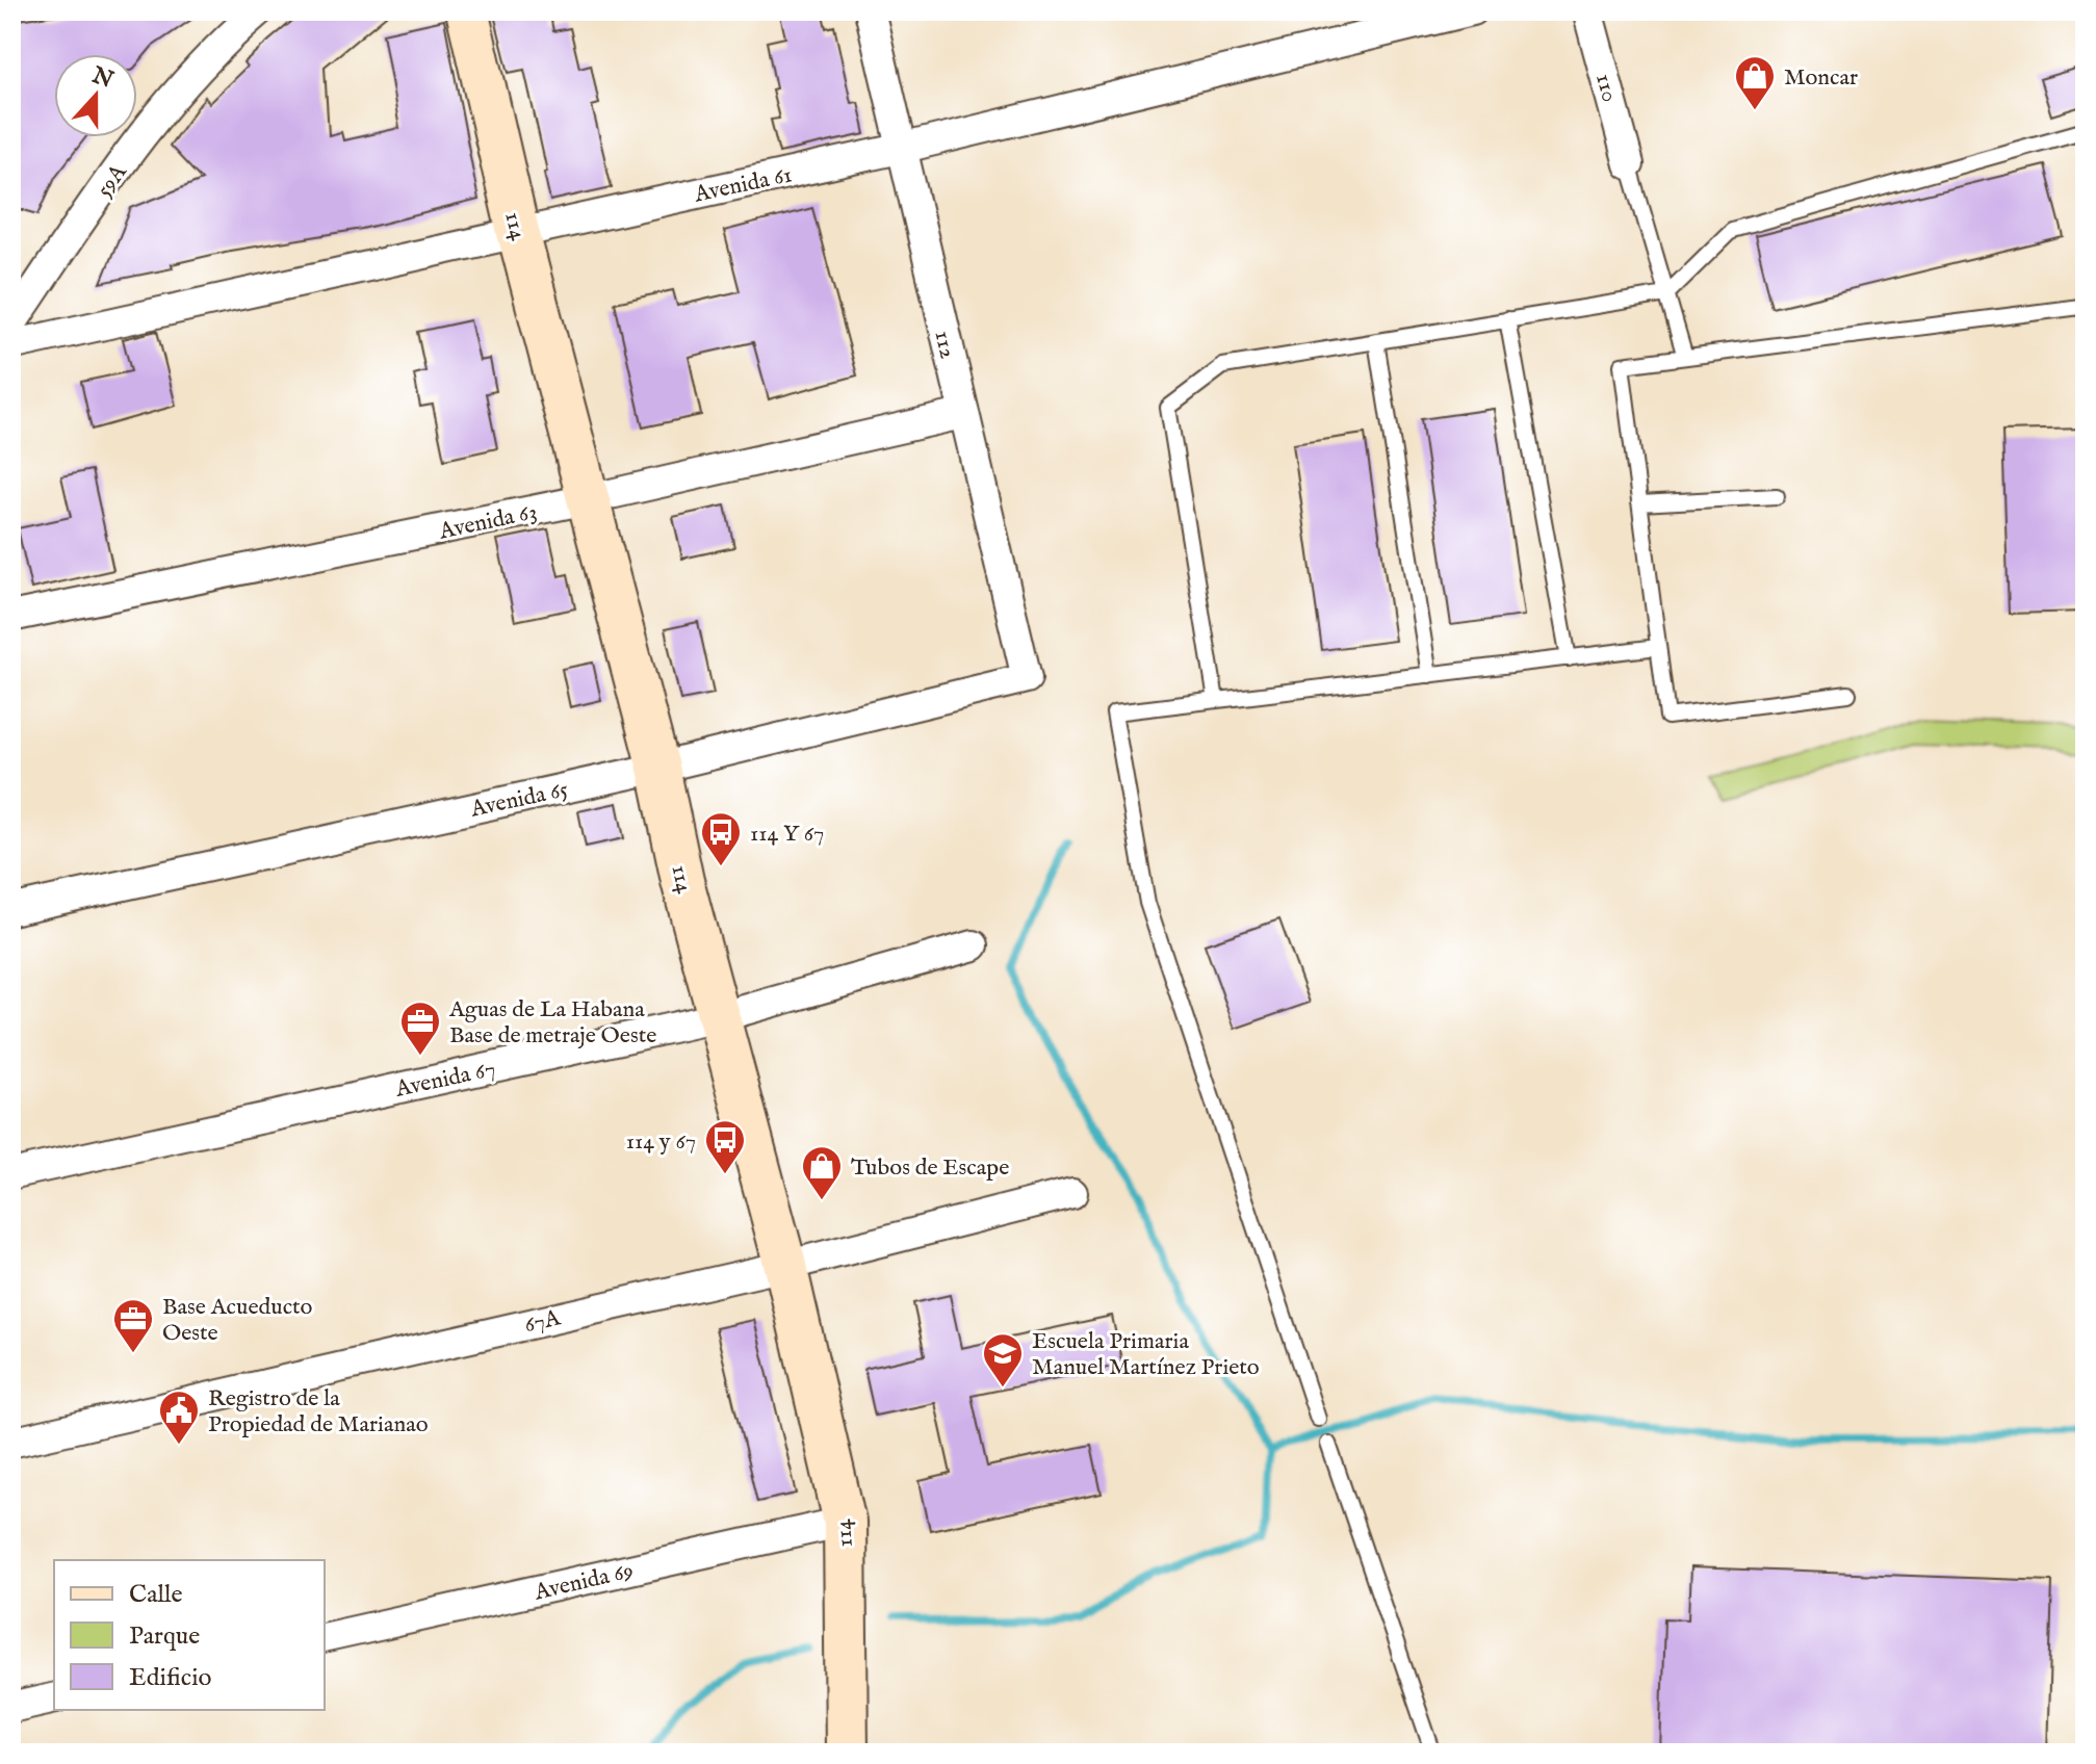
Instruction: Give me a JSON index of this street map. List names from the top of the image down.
{
  "streets": {
    "main road": ["114"],
    "street": [
      "110",
      "59A",
      "Avenida 61",
      "112",
      "Avenida 63",
      "Avenida 65",
      "Avenida 67",
      "67A",
      "Avenida 69"
    ]
  },
  "crossings": [
    ["Avenida 61", "114"],
    ["Avenida 61", "112"],
    ["114", "Avenida 63"],
    ["114", "Avenida 65"],
    ["114", "Avenida 67"],
    ["114", "67A"],
    ["114", "Avenida 69"],
    ["112", "Avenida 63"],
    ["112", "Avenida 65"]
  ],
  "places": {
    "shop": ["Moncar", "Tubos de Escape"],
    "bus stop": ["114 Y 67", "114 y 67"],
    "office": ["Aguas de La Habana Base de metraje Oeste", "Base Acueducto Oeste"],
    "school or university": ["Escuela Primaria Manuel Martínez Prieto"],
    "public building": ["Registro de la Propiedad de Marianao"]
  },
  "legend": ["Calle", "Parque", "Edificio"],
  "north": "top"
}
